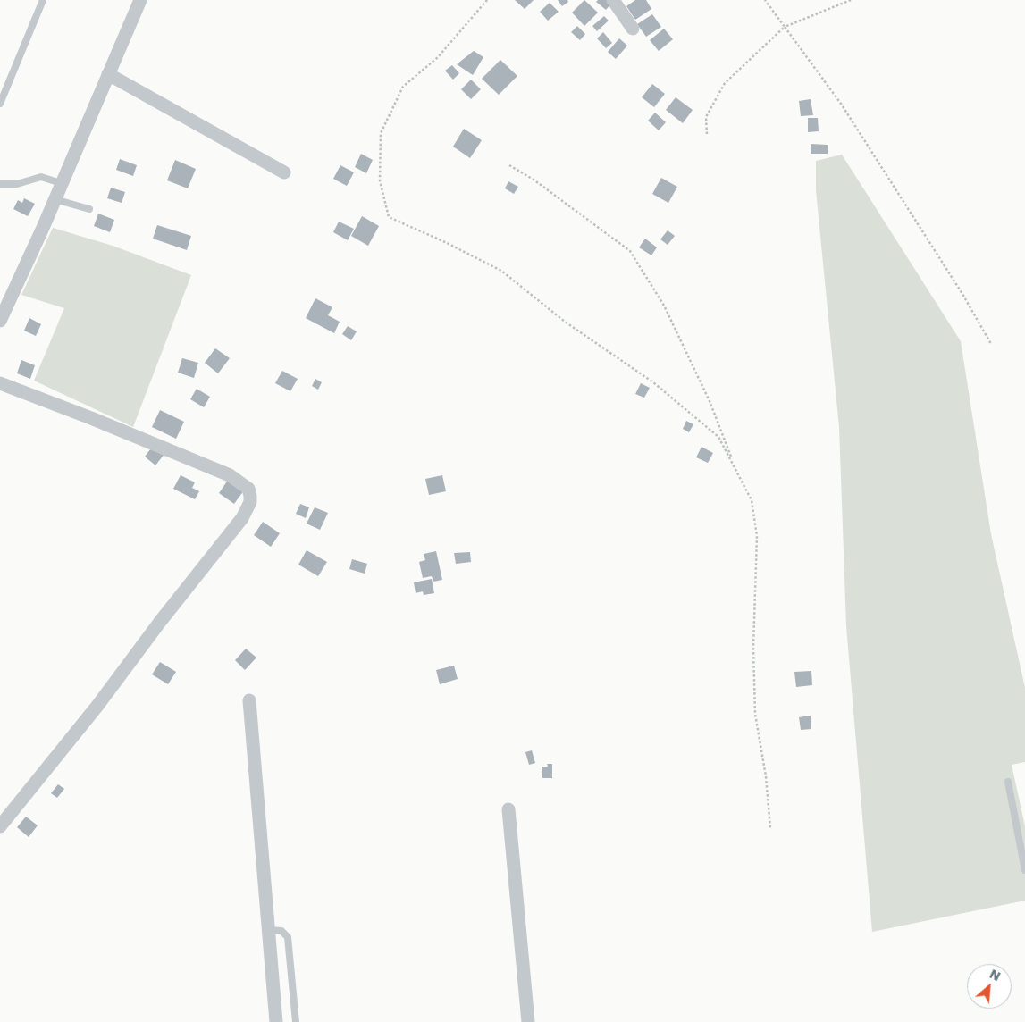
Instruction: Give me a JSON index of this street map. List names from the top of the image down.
{
  "north": "top right"
}
